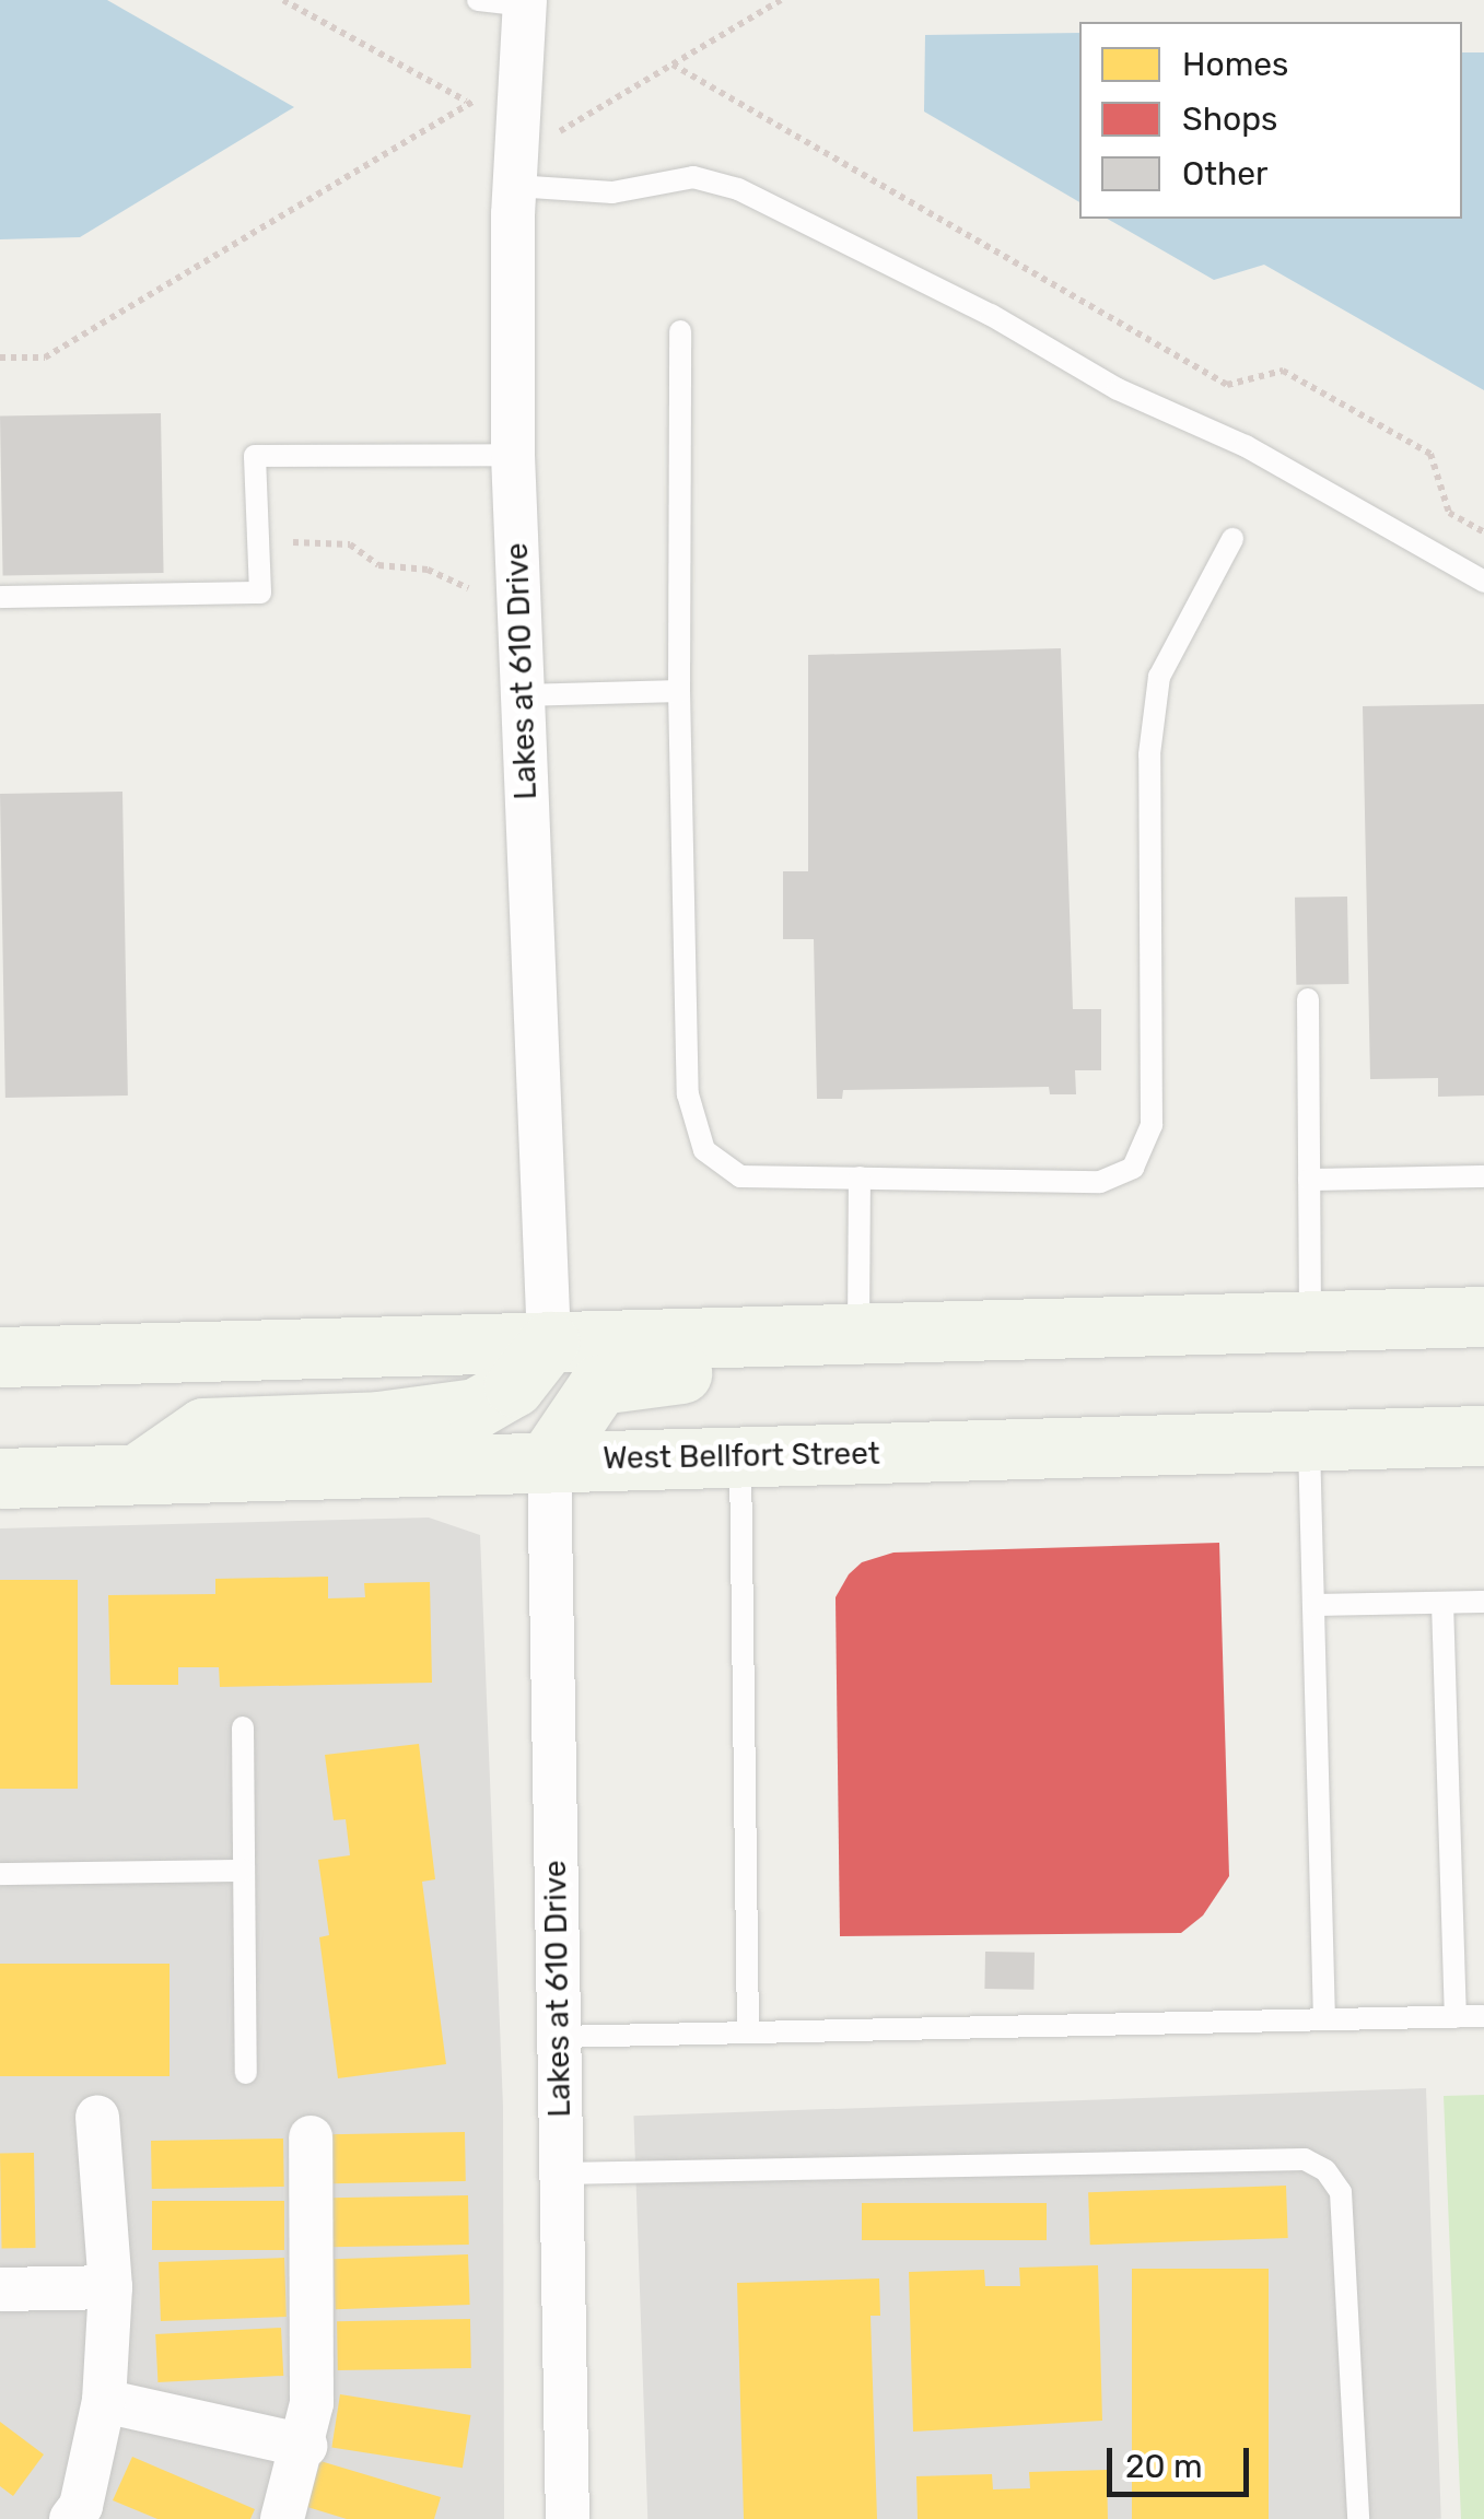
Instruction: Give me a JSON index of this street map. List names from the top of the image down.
{
  "streets": {
    "main road": ["West Bellfort Street"],
    "street": ["Lakes at 610 Drive"]
  },
  "crossings": [
    ["Lakes at 610 Drive", "West Bellfort Street"]
  ],
  "legend": ["Homes", "Shops", "Other"],
  "scale_bar": "20 m"
}
